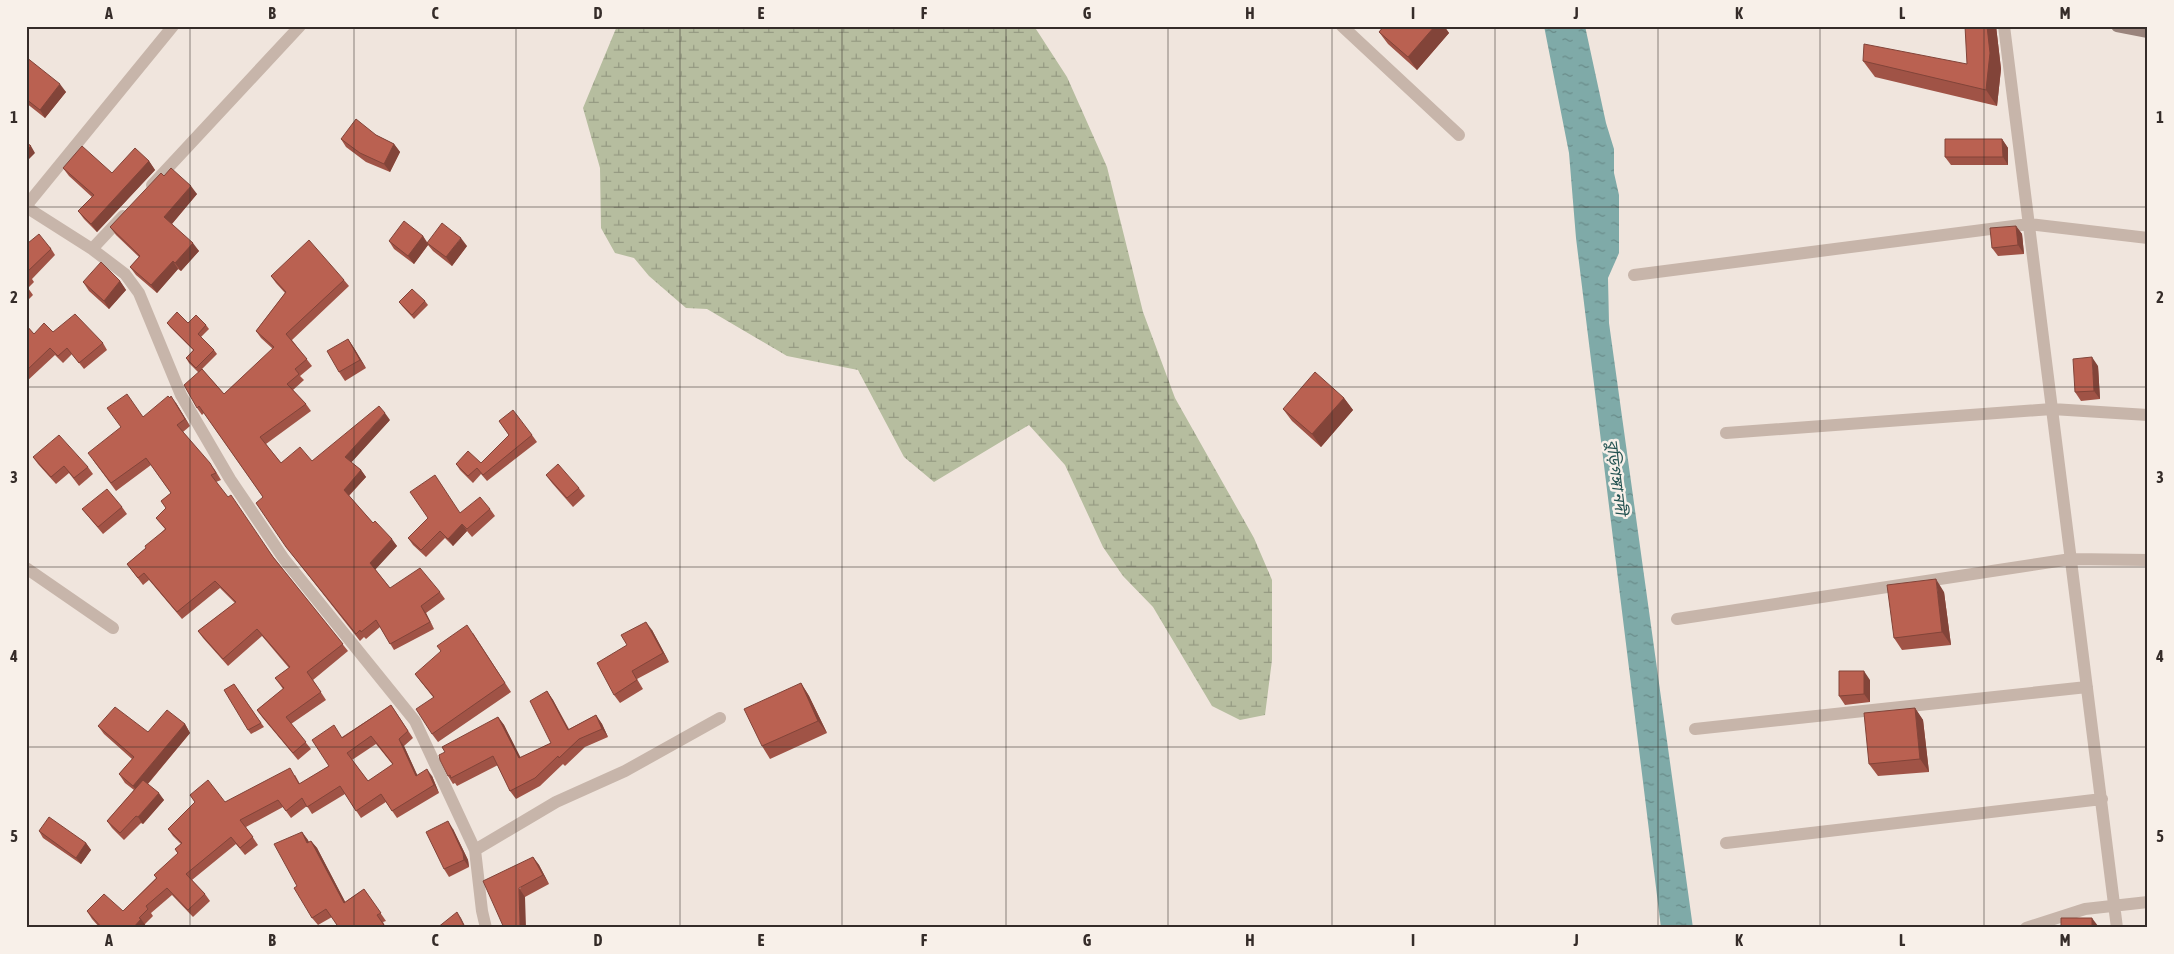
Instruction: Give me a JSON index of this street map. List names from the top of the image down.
{
  "water": ["বুড়িগঙ্গা নদী"],
  "grid": {
    "columns": [
      "A",
      "B",
      "C",
      "D",
      "E",
      "F",
      "G",
      "H",
      "I",
      "J",
      "K",
      "L",
      "M"
    ],
    "rows": [
      "1",
      "2",
      "3",
      "4",
      "5"
    ]
  }
}
